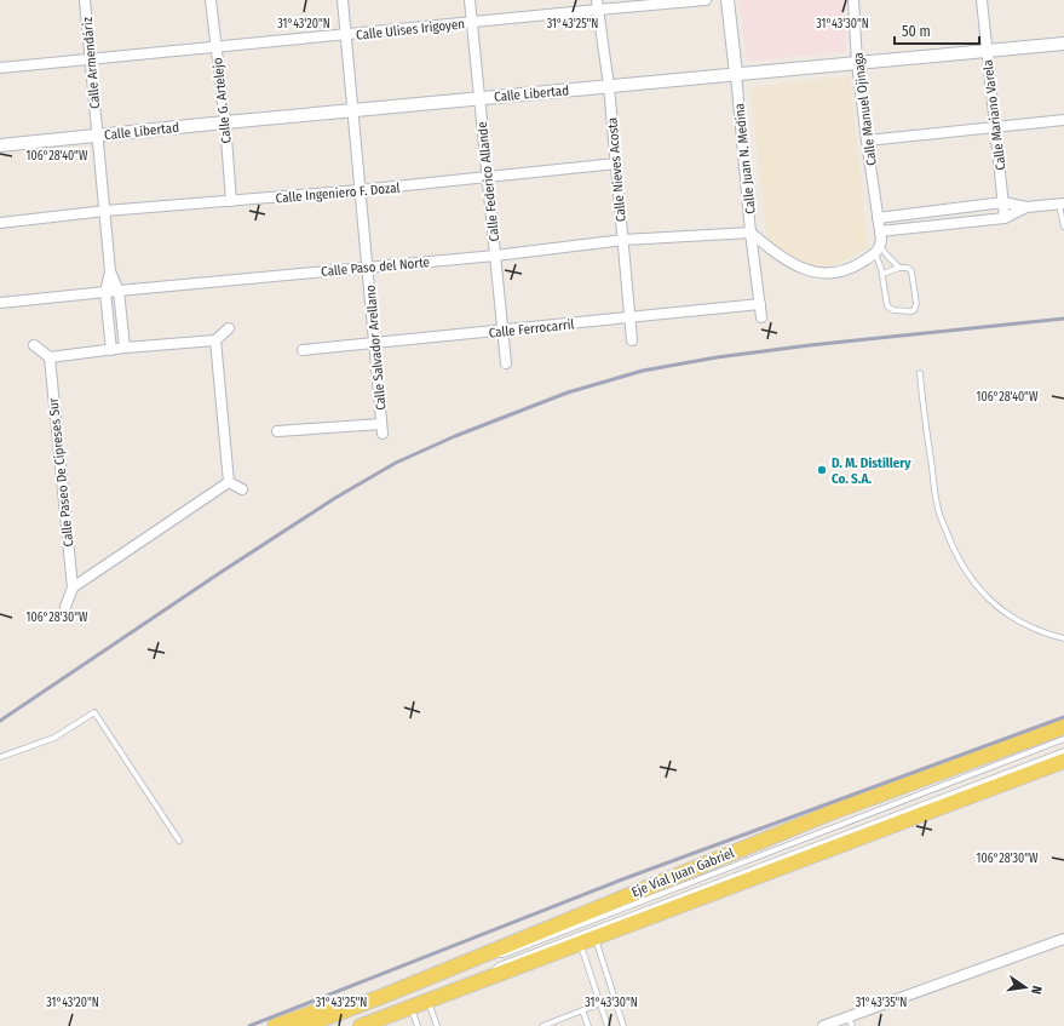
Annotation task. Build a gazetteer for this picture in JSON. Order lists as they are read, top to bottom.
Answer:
{
  "streets": {
    "main road": ["Eje Vial Juan Gabriel"],
    "street": [
      "Calle Ulises Irigoyen",
      "Calle Armendáriz",
      "Calle Libertad",
      "Calle G. Artelejo",
      "Calle Manuel Ojinaga",
      "Calle Mariano Varela",
      "Calle Juan N. Medina",
      "Calle Nieves Acosta",
      "Calle Federico Allande",
      "Calle Ingeniero F. Dozal",
      "Calle Paso del Norte",
      "Calle Ferrocarril",
      "Calle Salvador Arellano",
      "Calle Paseo De Cipreses Sur"
    ]
  },
  "crossings": [
    ["Calle Ulises Irigoyen", "Calle Armendáriz"],
    ["Calle Ulises Irigoyen", "Calle G. Artelejo"],
    ["Calle Ulises Irigoyen", "Calle Nieves Acosta"],
    ["Calle Ulises Irigoyen", "Calle Federico Allande"],
    ["Calle Ulises Irigoyen", "Calle Salvador Arellano"],
    ["Calle Armendáriz", "Calle Libertad"],
    ["Calle Armendáriz", "Calle Ingeniero F. Dozal"],
    ["Calle Armendáriz", "Calle Paso del Norte"],
    ["Calle Libertad", "Calle G. Artelejo"],
    ["Calle Libertad", "Calle Manuel Ojinaga"],
    ["Calle Libertad", "Calle Mariano Varela"],
    ["Calle Libertad", "Calle Juan N. Medina"],
    ["Calle Libertad", "Calle Nieves Acosta"],
    ["Calle Libertad", "Calle Federico Allande"],
    ["Calle Libertad", "Calle Salvador Arellano"],
    ["Calle G. Artelejo", "Calle Ingeniero F. Dozal"],
    ["Calle Juan N. Medina", "Calle Paso del Norte"],
    ["Calle Juan N. Medina", "Calle Ferrocarril"],
    ["Calle Nieves Acosta", "Calle Ingeniero F. Dozal"],
    ["Calle Nieves Acosta", "Calle Paso del Norte"],
    ["Calle Nieves Acosta", "Calle Ferrocarril"],
    ["Calle Federico Allande", "Calle Ingeniero F. Dozal"],
    ["Calle Federico Allande", "Calle Paso del Norte"],
    ["Calle Federico Allande", "Calle Ferrocarril"],
    ["Calle Ingeniero F. Dozal", "Calle Salvador Arellano"],
    ["Calle Paso del Norte", "Calle Salvador Arellano"],
    ["Calle Ferrocarril", "Calle Salvador Arellano"]
  ],
  "places": ["D. M. Distillery Co. S.A."],
  "scale_bar": "50 m",
  "north": "right",
  "coordinates": [
    "31°43'20\"N",
    "31°43'25\"N",
    "31°43'30\"N",
    "106°28'40\"W",
    "106°28'30\"W",
    "31°43'35\"N"
  ]
}
